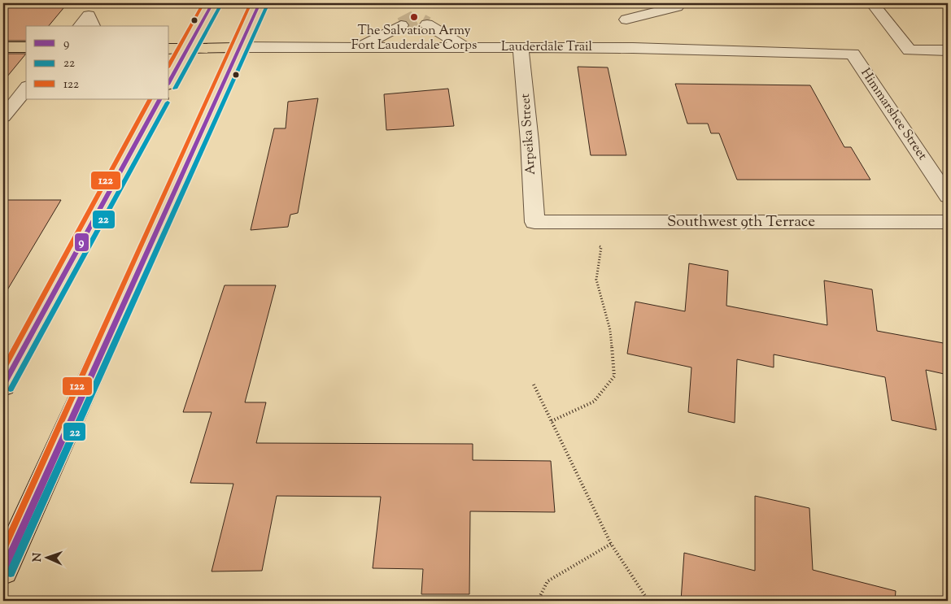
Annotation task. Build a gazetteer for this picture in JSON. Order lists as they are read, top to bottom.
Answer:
{
  "streets": {
    "street": [
      "Lauderdale Trail",
      "Himmarshee Street",
      "Arpeika Street",
      "Southwest 9th Terrace"
    ]
  },
  "crossings": [
    ["Lauderdale Trail", "Himmarshee Street"],
    ["Lauderdale Trail", "Arpeika Street"],
    ["Arpeika Street", "Southwest 9th Terrace"]
  ],
  "places": ["The Salvation Army Fort Lauderdale Corps"],
  "lines": ["transit line 9", "transit line 122", "transit line 22"],
  "legend": ["9", "22", "122"],
  "north": "left"
}
